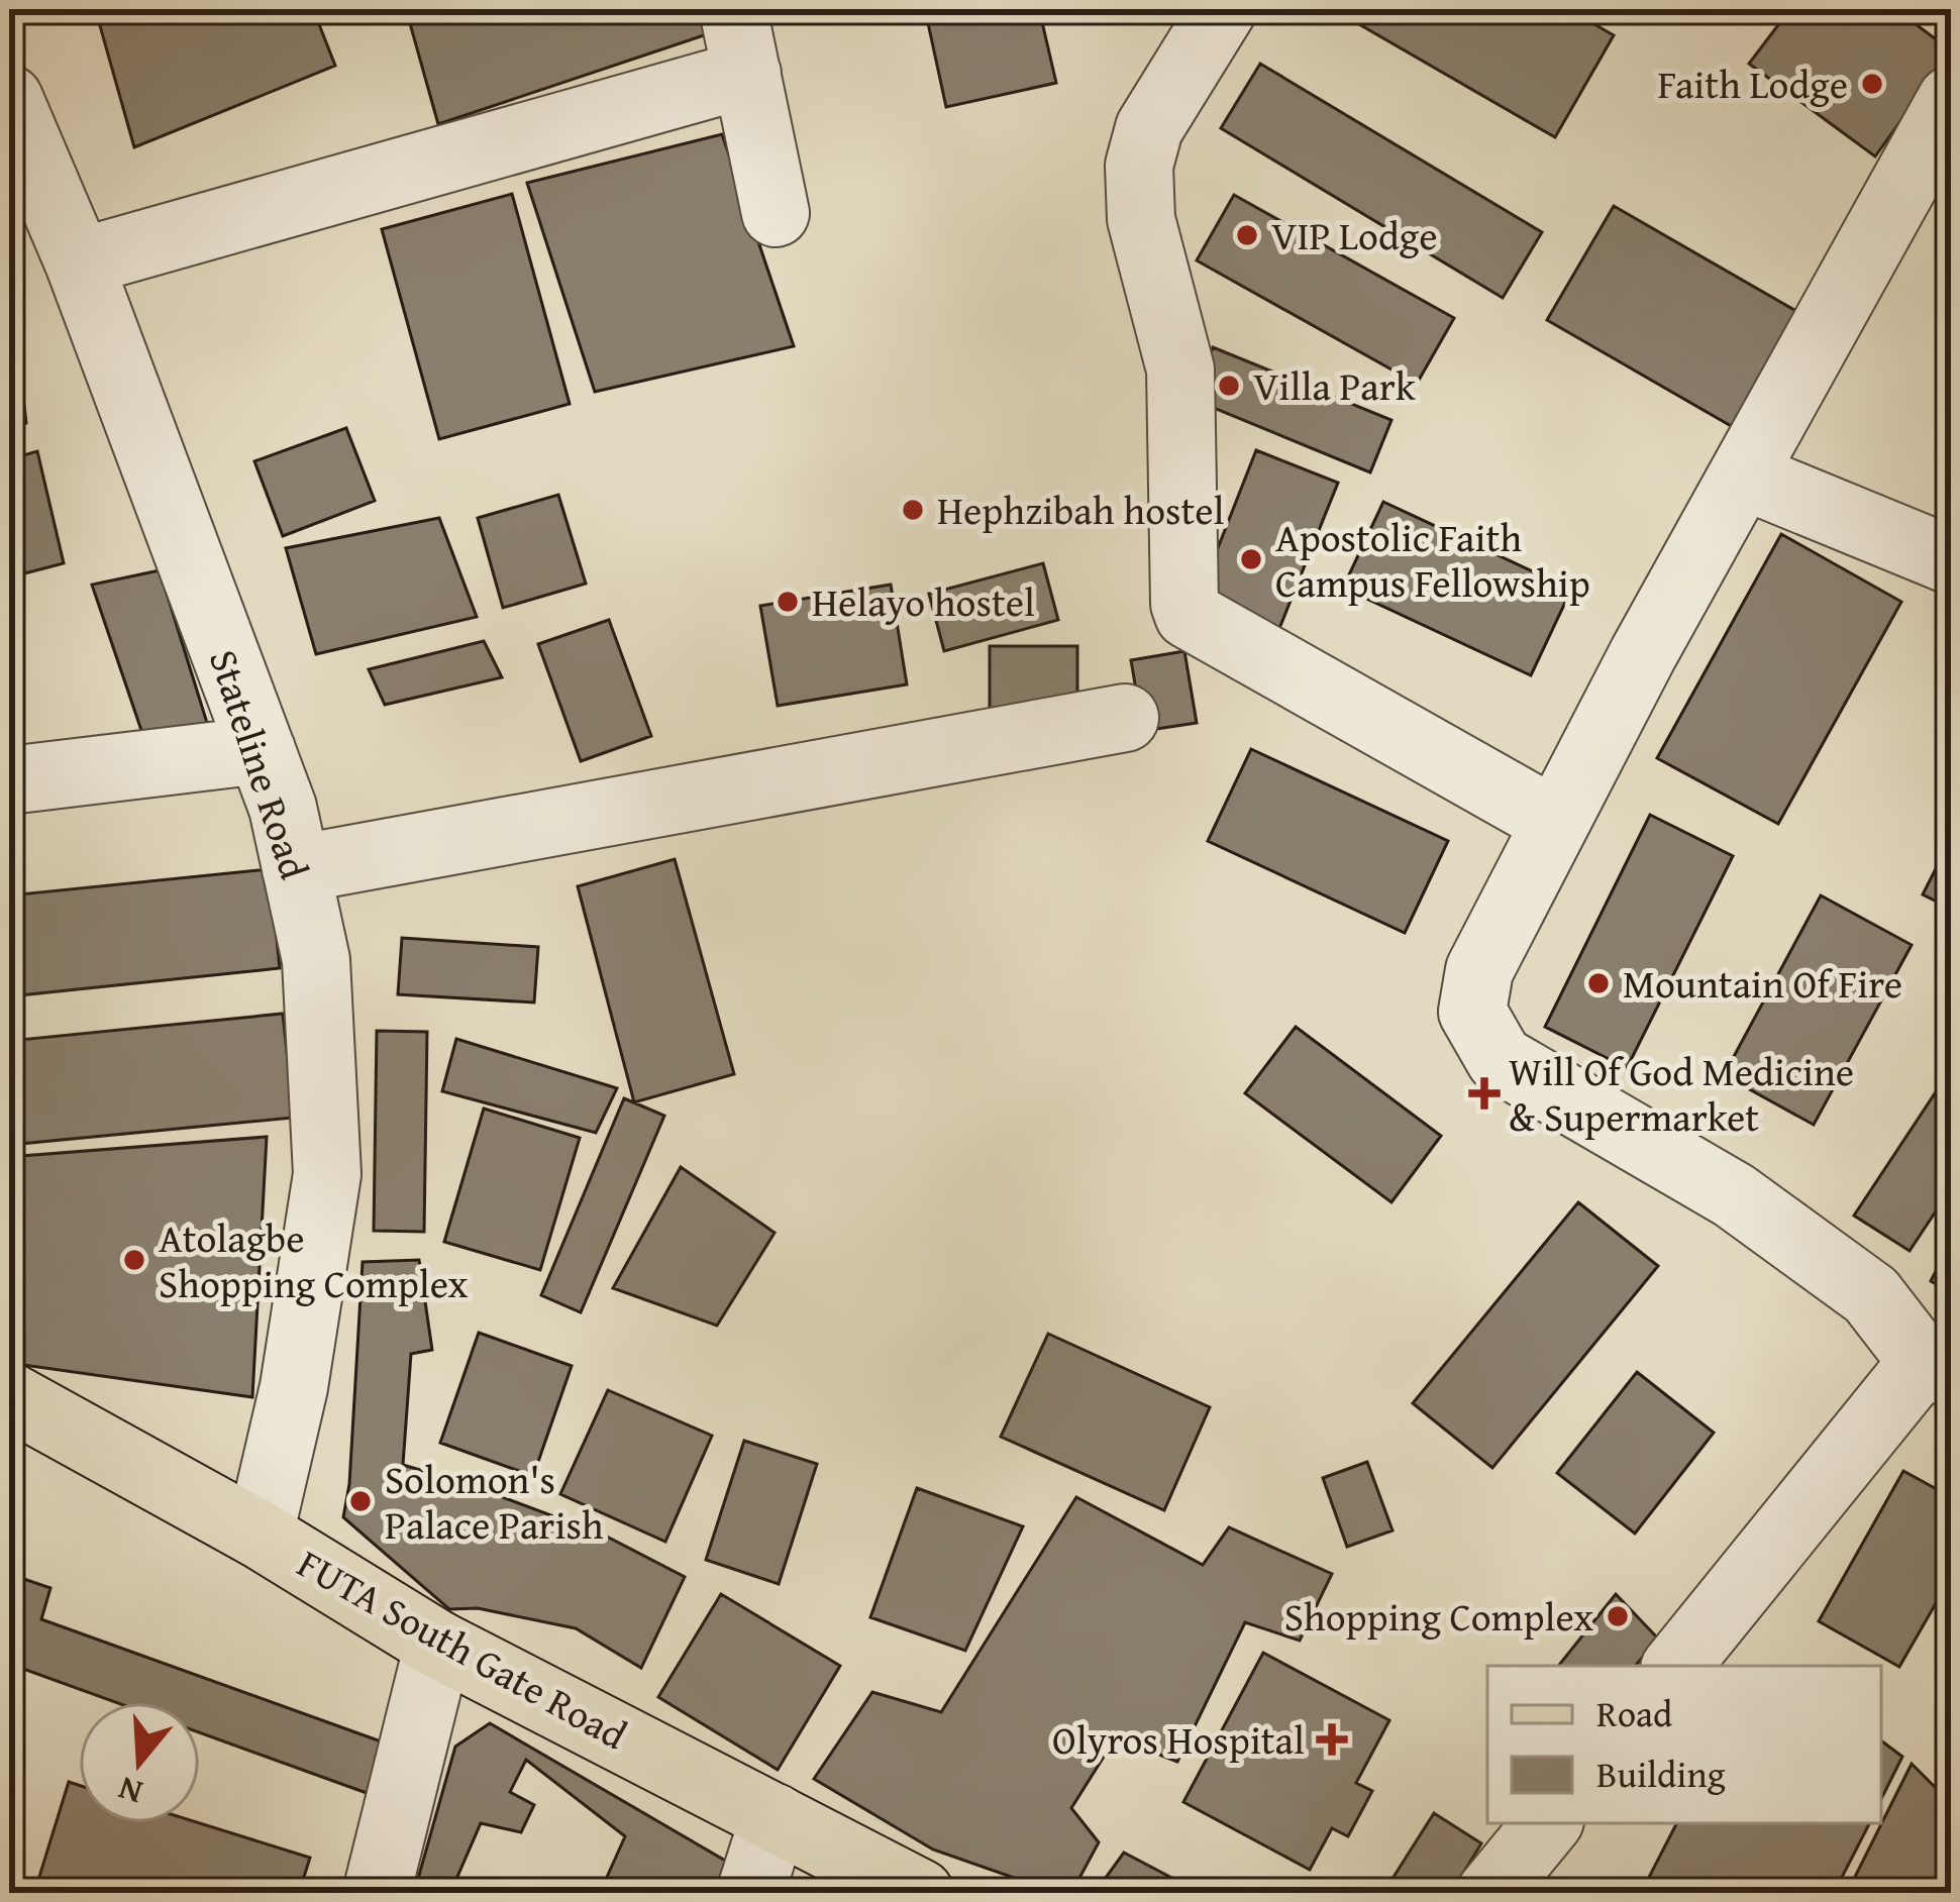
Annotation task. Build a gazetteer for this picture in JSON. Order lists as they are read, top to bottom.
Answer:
{
  "streets": {
    "main road": ["FUTA South Gate Road"],
    "street": ["Stateline Road"]
  },
  "crossings": [
    ["Stateline Road", "FUTA South Gate Road"]
  ],
  "places": {
    "other": [
      "Faith Lodge",
      "VIP Lodge",
      "Villa Park",
      "Hephzibah hostel",
      "Apostolic Faith Campus Fellowship",
      "Helayo hostel",
      "Mountain Of Fire",
      "Atolagbe Shopping Complex",
      "Solomon's Palace Parish",
      "Shopping Complex"
    ],
    "health": ["Will Of God Medicine & Supermarket", "Olyros Hospital"]
  },
  "legend": ["Road", "Building"],
  "north": "bottom"
}
